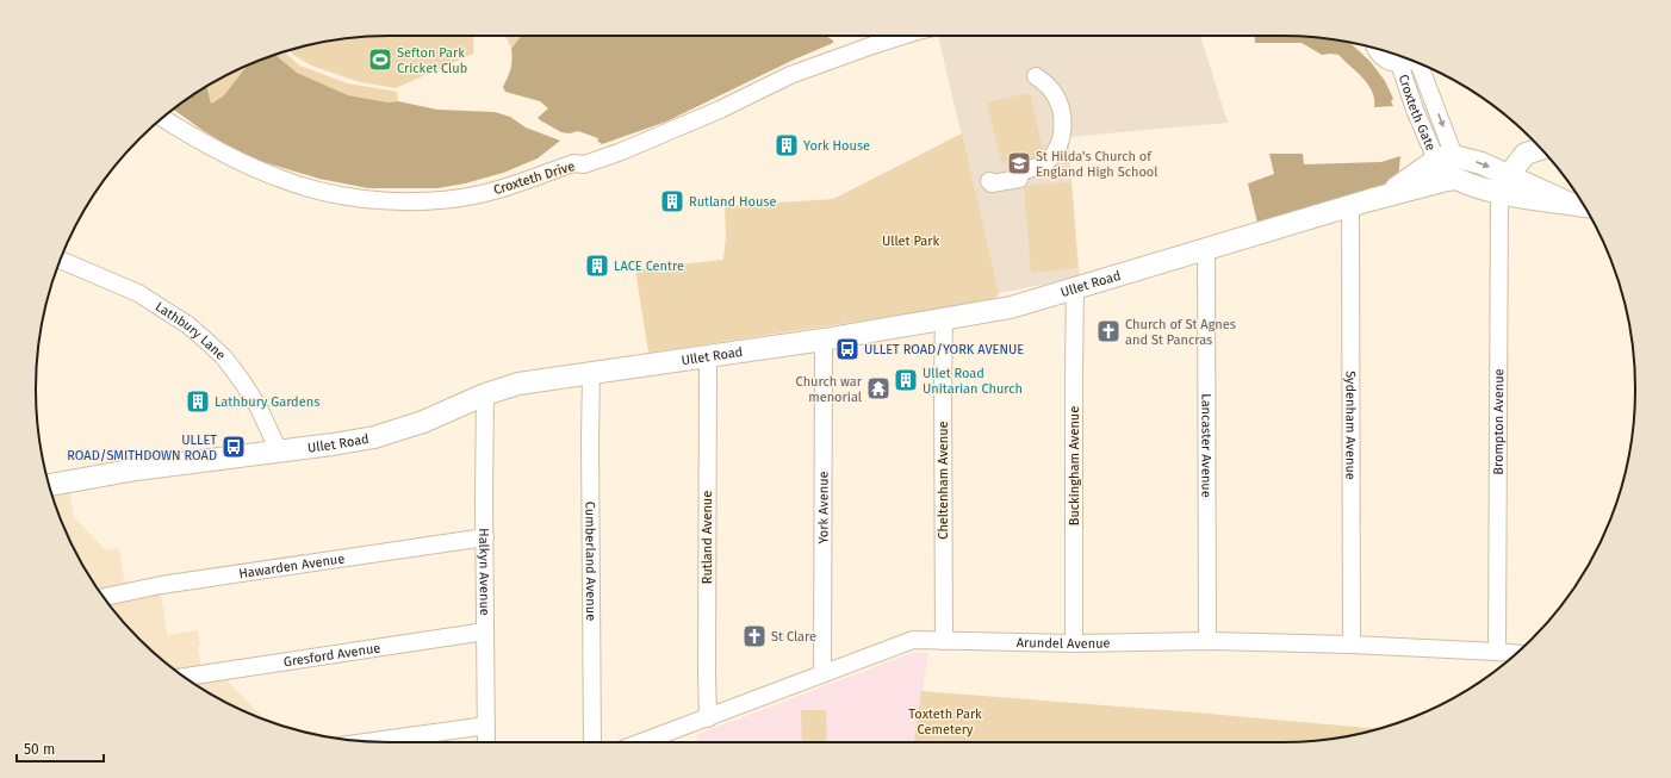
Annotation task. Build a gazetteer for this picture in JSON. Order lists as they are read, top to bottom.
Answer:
{
  "streets": {
    "main road": ["Ullet Road"],
    "street": [
      "Croxteth Gate",
      "Croxteth Drive",
      "Lathbury Lane",
      "Brompton Avenue",
      "Sydenham Avenue",
      "Lancaster Avenue",
      "Buckingham Avenue",
      "Cheltenham Avenue",
      "York Avenue",
      "Rutland Avenue",
      "Cumberland Avenue",
      "Hawarden Avenue",
      "Halkyn Avenue",
      "Arundel Avenue",
      "Gresford Avenue"
    ]
  },
  "crossings": [
    ["Croxteth Gate", "Ullet Road"],
    ["Ullet Road", "Lathbury Lane"],
    ["Ullet Road", "Sydenham Avenue"],
    ["Ullet Road", "Lancaster Avenue"],
    ["Ullet Road", "Buckingham Avenue"],
    ["Ullet Road", "Cheltenham Avenue"],
    ["Ullet Road", "York Avenue"],
    ["Ullet Road", "Rutland Avenue"],
    ["Ullet Road", "Cumberland Avenue"],
    ["Ullet Road", "Halkyn Avenue"],
    ["Brompton Avenue", "Arundel Avenue"],
    ["Sydenham Avenue", "Arundel Avenue"],
    ["Lancaster Avenue", "Arundel Avenue"],
    ["Buckingham Avenue", "Arundel Avenue"],
    ["Cheltenham Avenue", "Arundel Avenue"],
    ["York Avenue", "Arundel Avenue"],
    ["Rutland Avenue", "Arundel Avenue"],
    ["Hawarden Avenue", "Halkyn Avenue"],
    ["Halkyn Avenue", "Gresford Avenue"]
  ],
  "parks": ["Ullet Park", "Toxteth Park Cemetery"],
  "places": {
    "sports": ["Sefton Park Cricket Club"],
    "building": [
      "York House",
      "Rutland House",
      "LACE Centre",
      "Ullet Road Unitarian Church",
      "Lathbury Gardens"
    ],
    "school or university": ["St Hilda's Church of England High School"],
    "church": ["Church of St Agnes and St Pancras", "St Clare"],
    "bus stop": ["ULLET ROAD/YORK AVENUE", "ULLET ROAD/SMITHDOWN ROAD"],
    "temple": ["Church war menorial"]
  },
  "scale_bar": "50 m"
}
